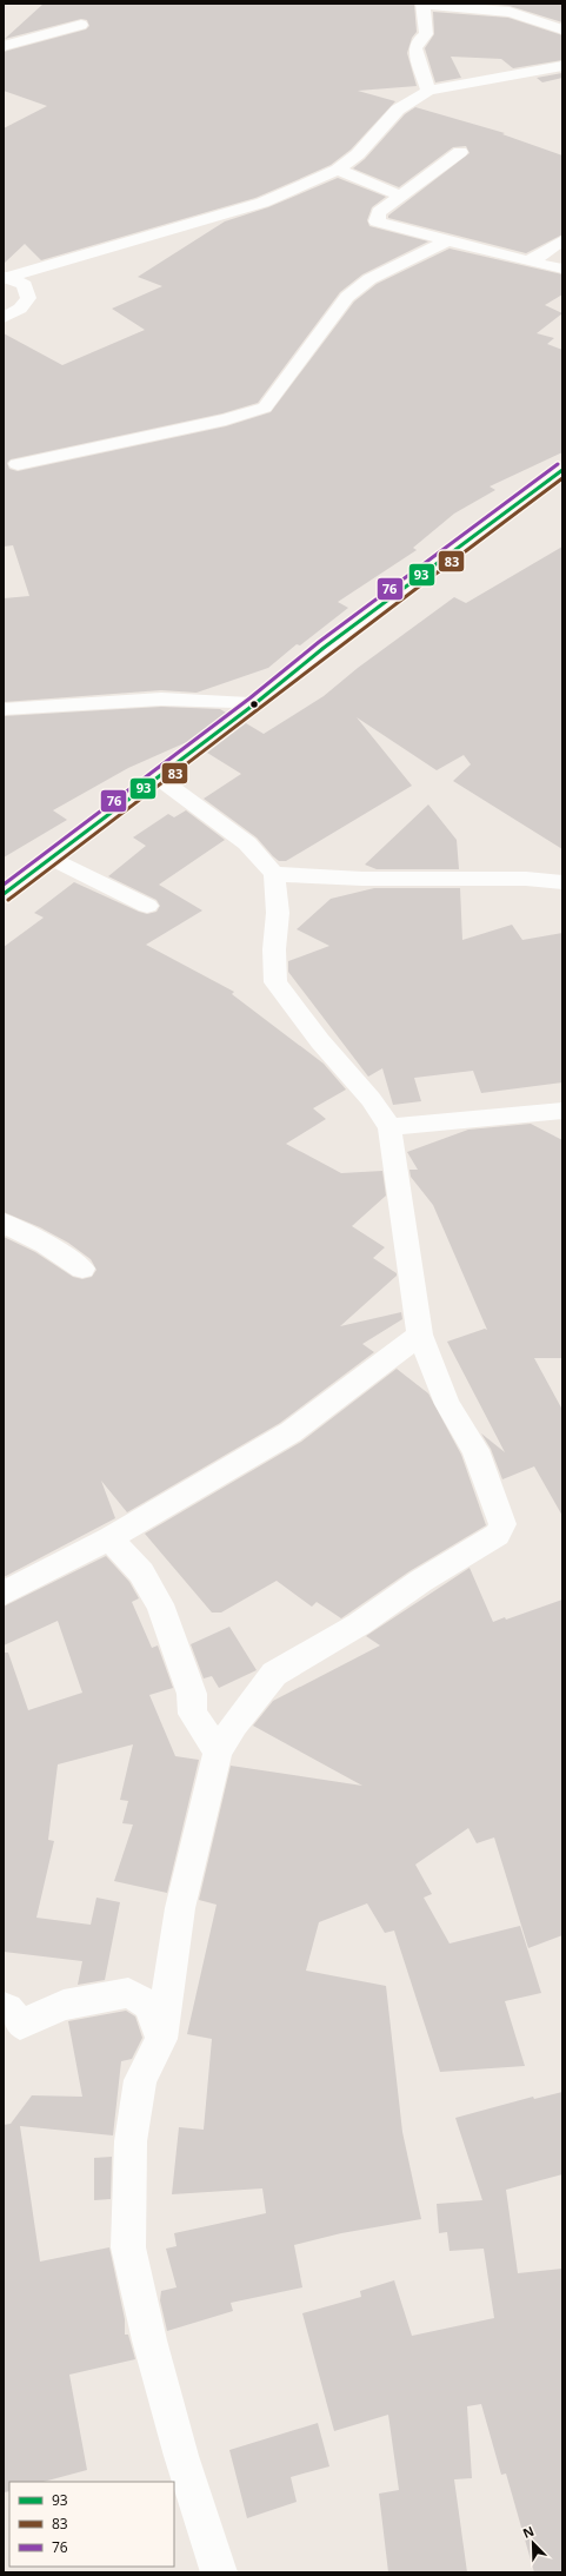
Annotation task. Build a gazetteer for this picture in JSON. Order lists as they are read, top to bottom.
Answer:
{
  "lines": ["transit line 76", "transit line 93", "transit line 83"],
  "legend": ["93", "83", "76"],
  "north": "top left"
}
